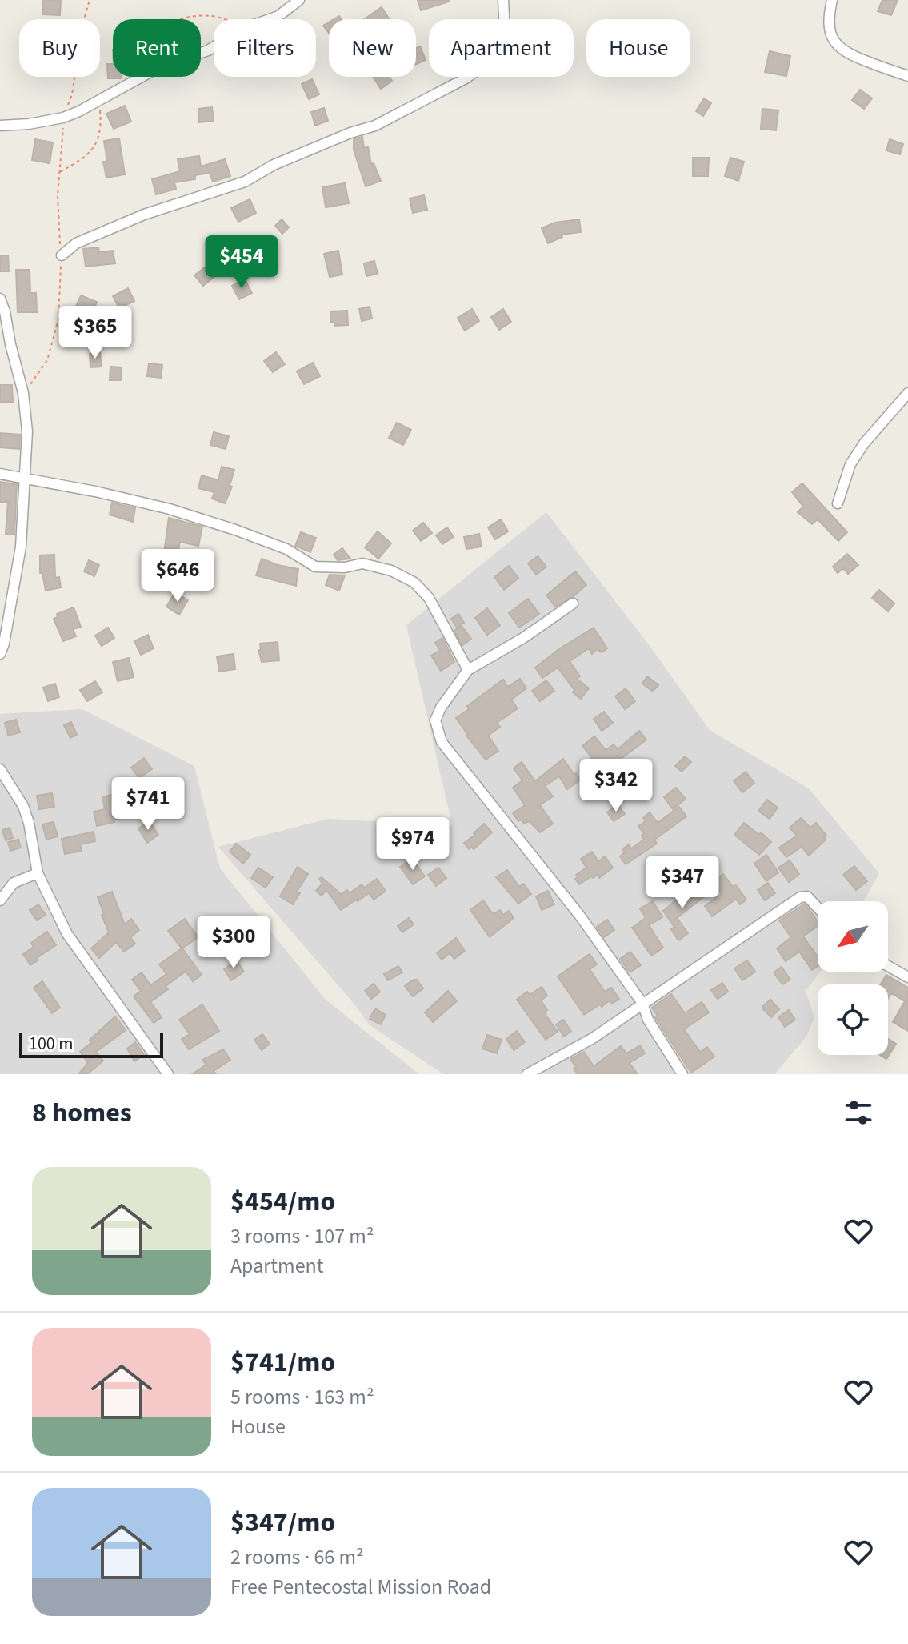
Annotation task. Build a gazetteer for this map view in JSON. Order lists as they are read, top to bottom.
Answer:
{
  "scale_bar": "100 m",
  "north": "bottom left",
  "page": {
    "chip": [
      "Buy",
      "Rent",
      "Filters",
      "New",
      "Apartment",
      "House"
    ],
    "price": [
      "$454",
      "$365",
      "$646",
      "$342",
      "$741",
      "$974",
      "$347",
      "$300"
    ],
    "scale": "100 m",
    "heading": "8 homes",
    "list": [
      {
        "name": "$454/mo",
        "note": "3 rooms · 107 m² · Apartment"
      },
      {
        "name": "$741/mo",
        "note": "5 rooms · 163 m² · House"
      },
      {
        "name": "$347/mo",
        "note": "2 rooms · 66 m² · Free Pentecostal Mission Road"
      }
    ]
  }
}
